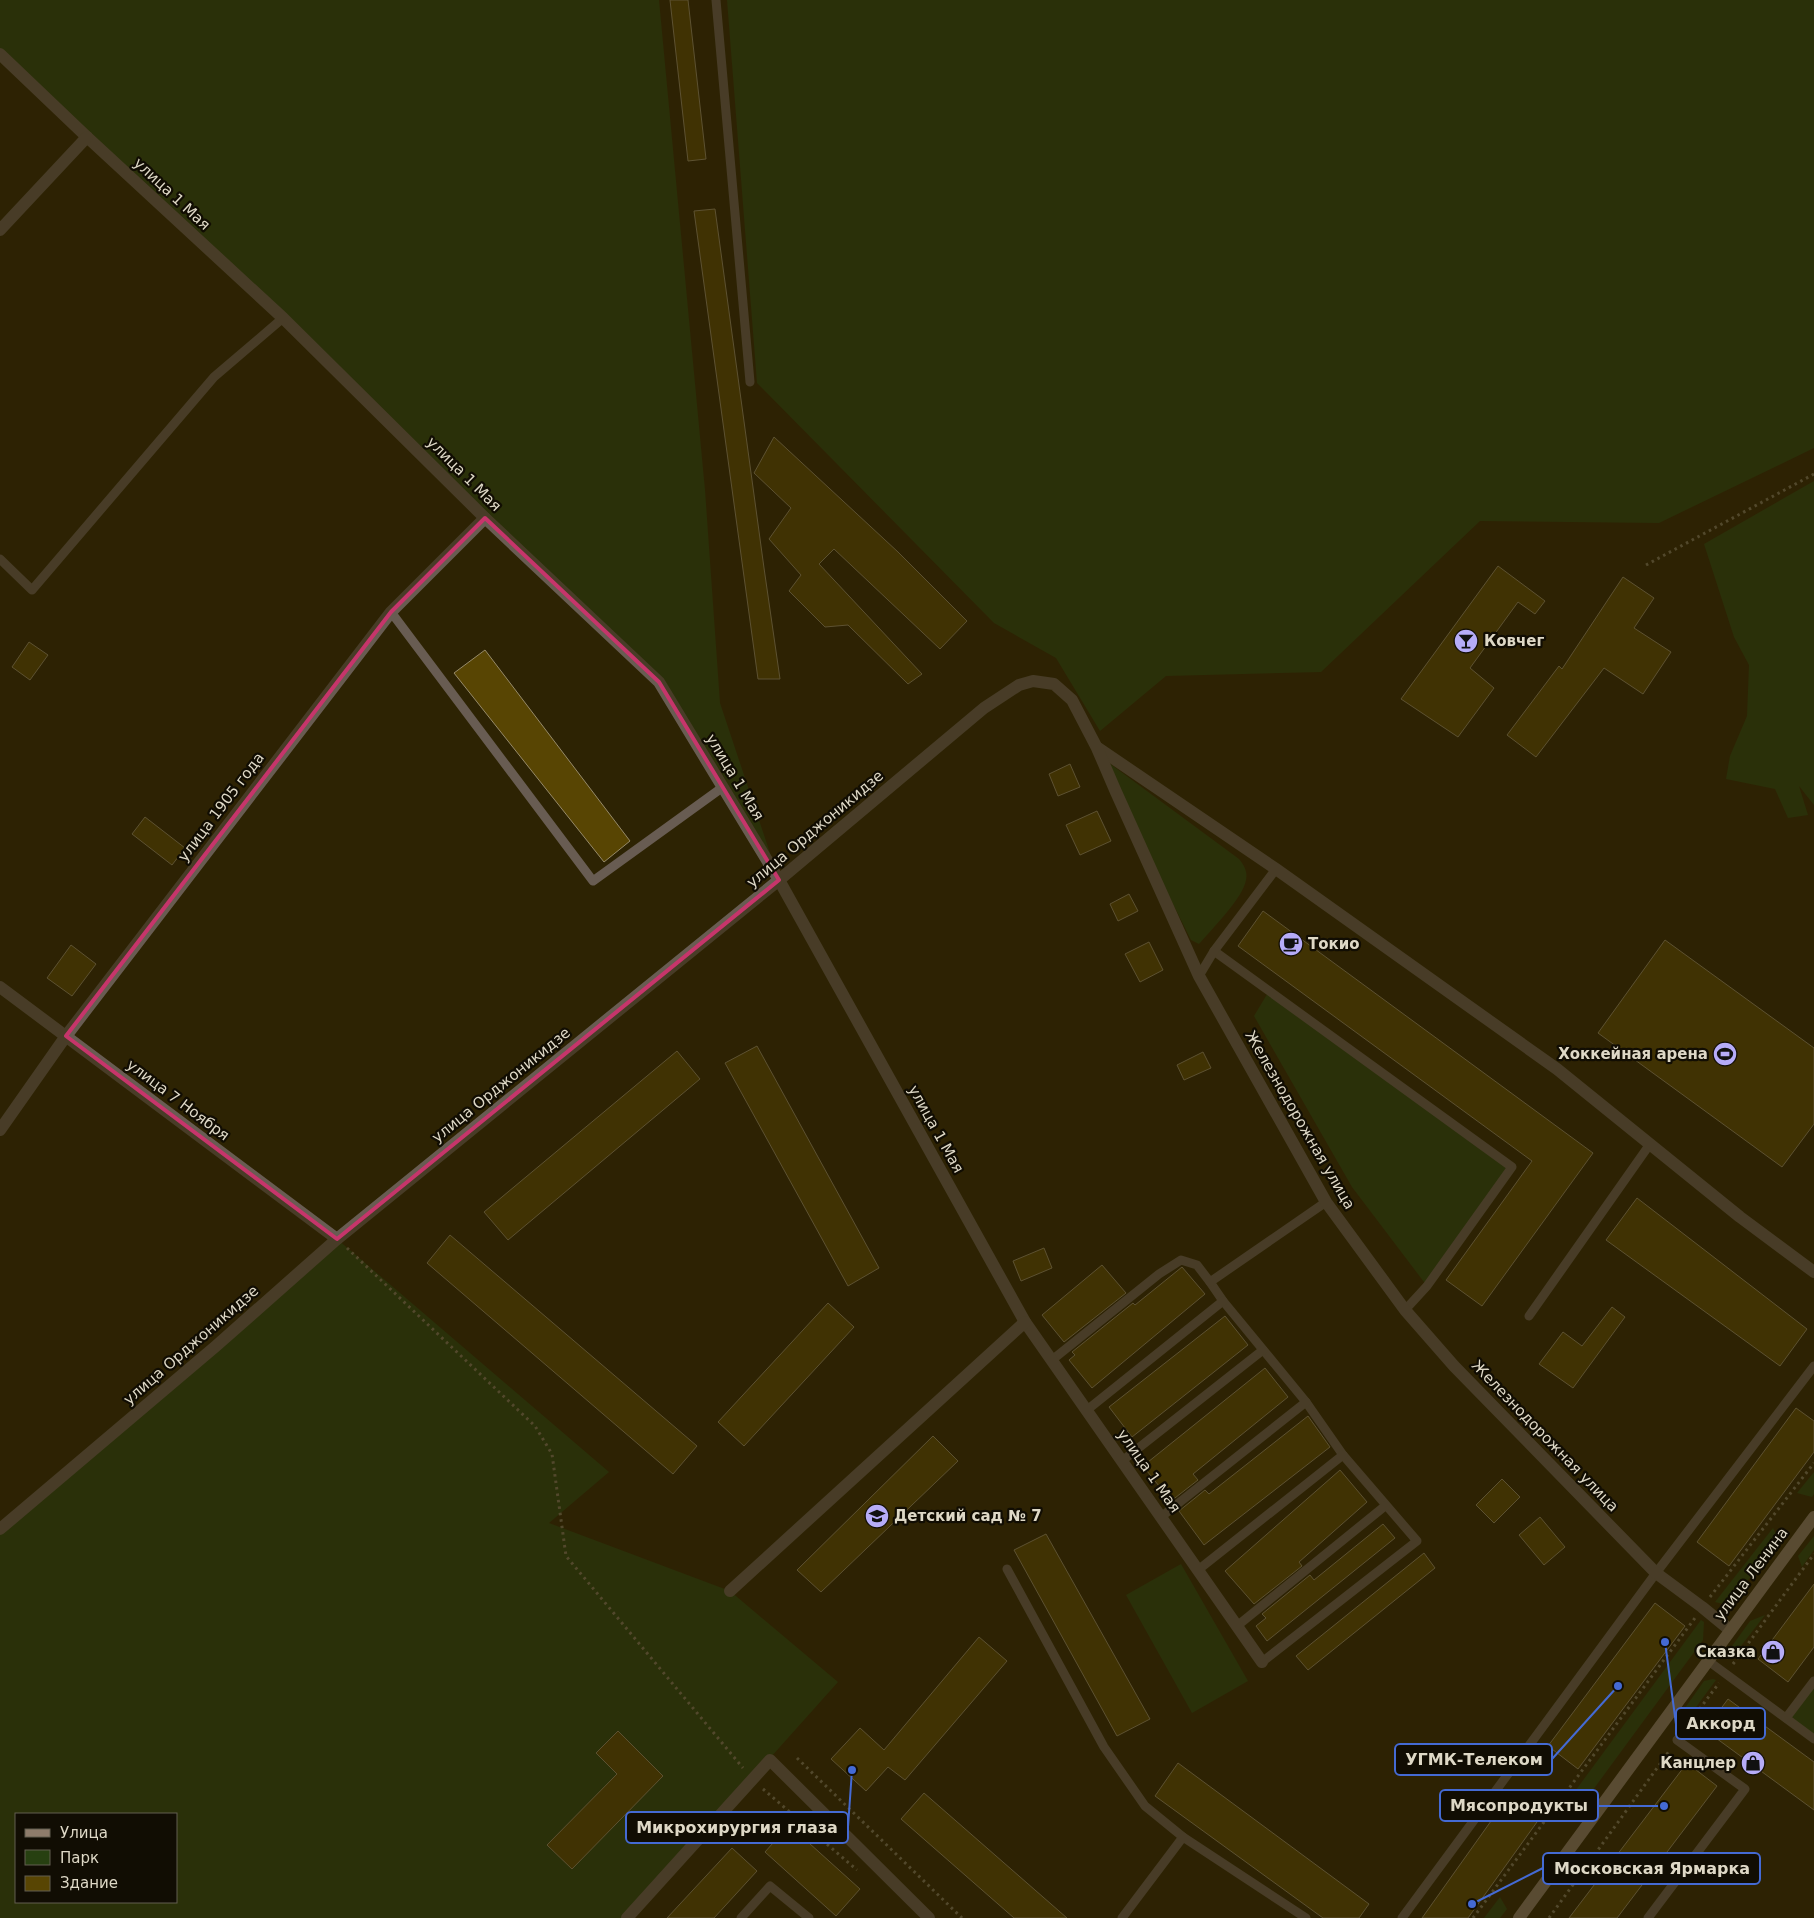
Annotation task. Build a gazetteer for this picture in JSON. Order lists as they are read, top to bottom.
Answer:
{
  "streets": {
    "main road": ["улица Ленина"],
    "street": [
      "улица 1 Мая",
      "улица 1905 года",
      "улица Орджоникидзе",
      "улица 7 Ноября",
      "Железнодорожная улица"
    ]
  },
  "crossings": [
    ["улица 1 Мая", "улица 1905 года"],
    ["улица 1 Мая", "улица Орджоникидзе"],
    ["улица 1905 года", "улица 7 Ноября"],
    ["улица Орджоникидзе", "улица 7 Ноября"],
    ["улица Орджоникидзе", "Железнодорожная улица"],
    ["Железнодорожная улица", "улица Ленина"]
  ],
  "places": {
    "bar": ["Ковчег"],
    "cafe": ["Токио"],
    "sports": ["Хоккейная арена"],
    "school or university": ["Детский сад № 7"],
    "other": [
      "Аккорд",
      "УГМК-Телеком",
      "Микрохирургия глаза",
      "Мясопродукты",
      "Московская Ярмарка"
    ],
    "shop": ["Сказка", "Канцлер"]
  },
  "legend": ["Улица", "Парк", "Здание"]
}
